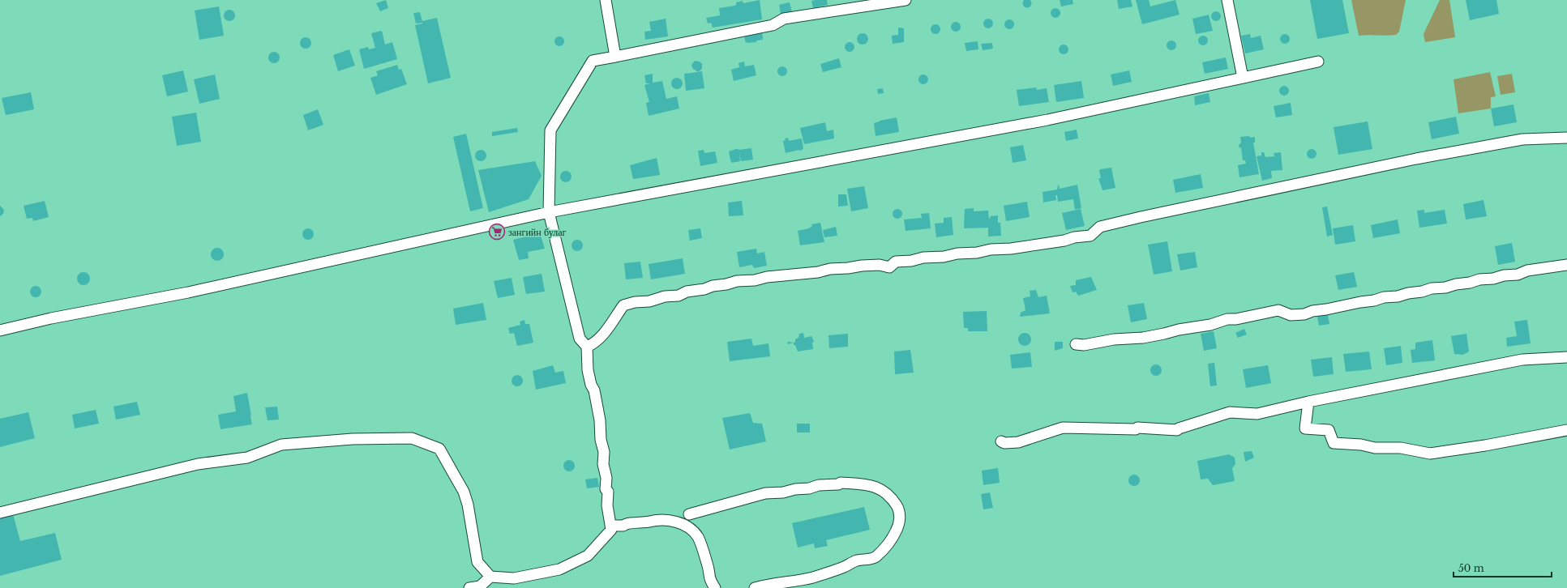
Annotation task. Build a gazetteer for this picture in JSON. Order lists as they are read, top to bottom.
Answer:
{
  "places": {
    "supermarket": ["зангийн булаг"]
  },
  "scale_bar": "50 m"
}
